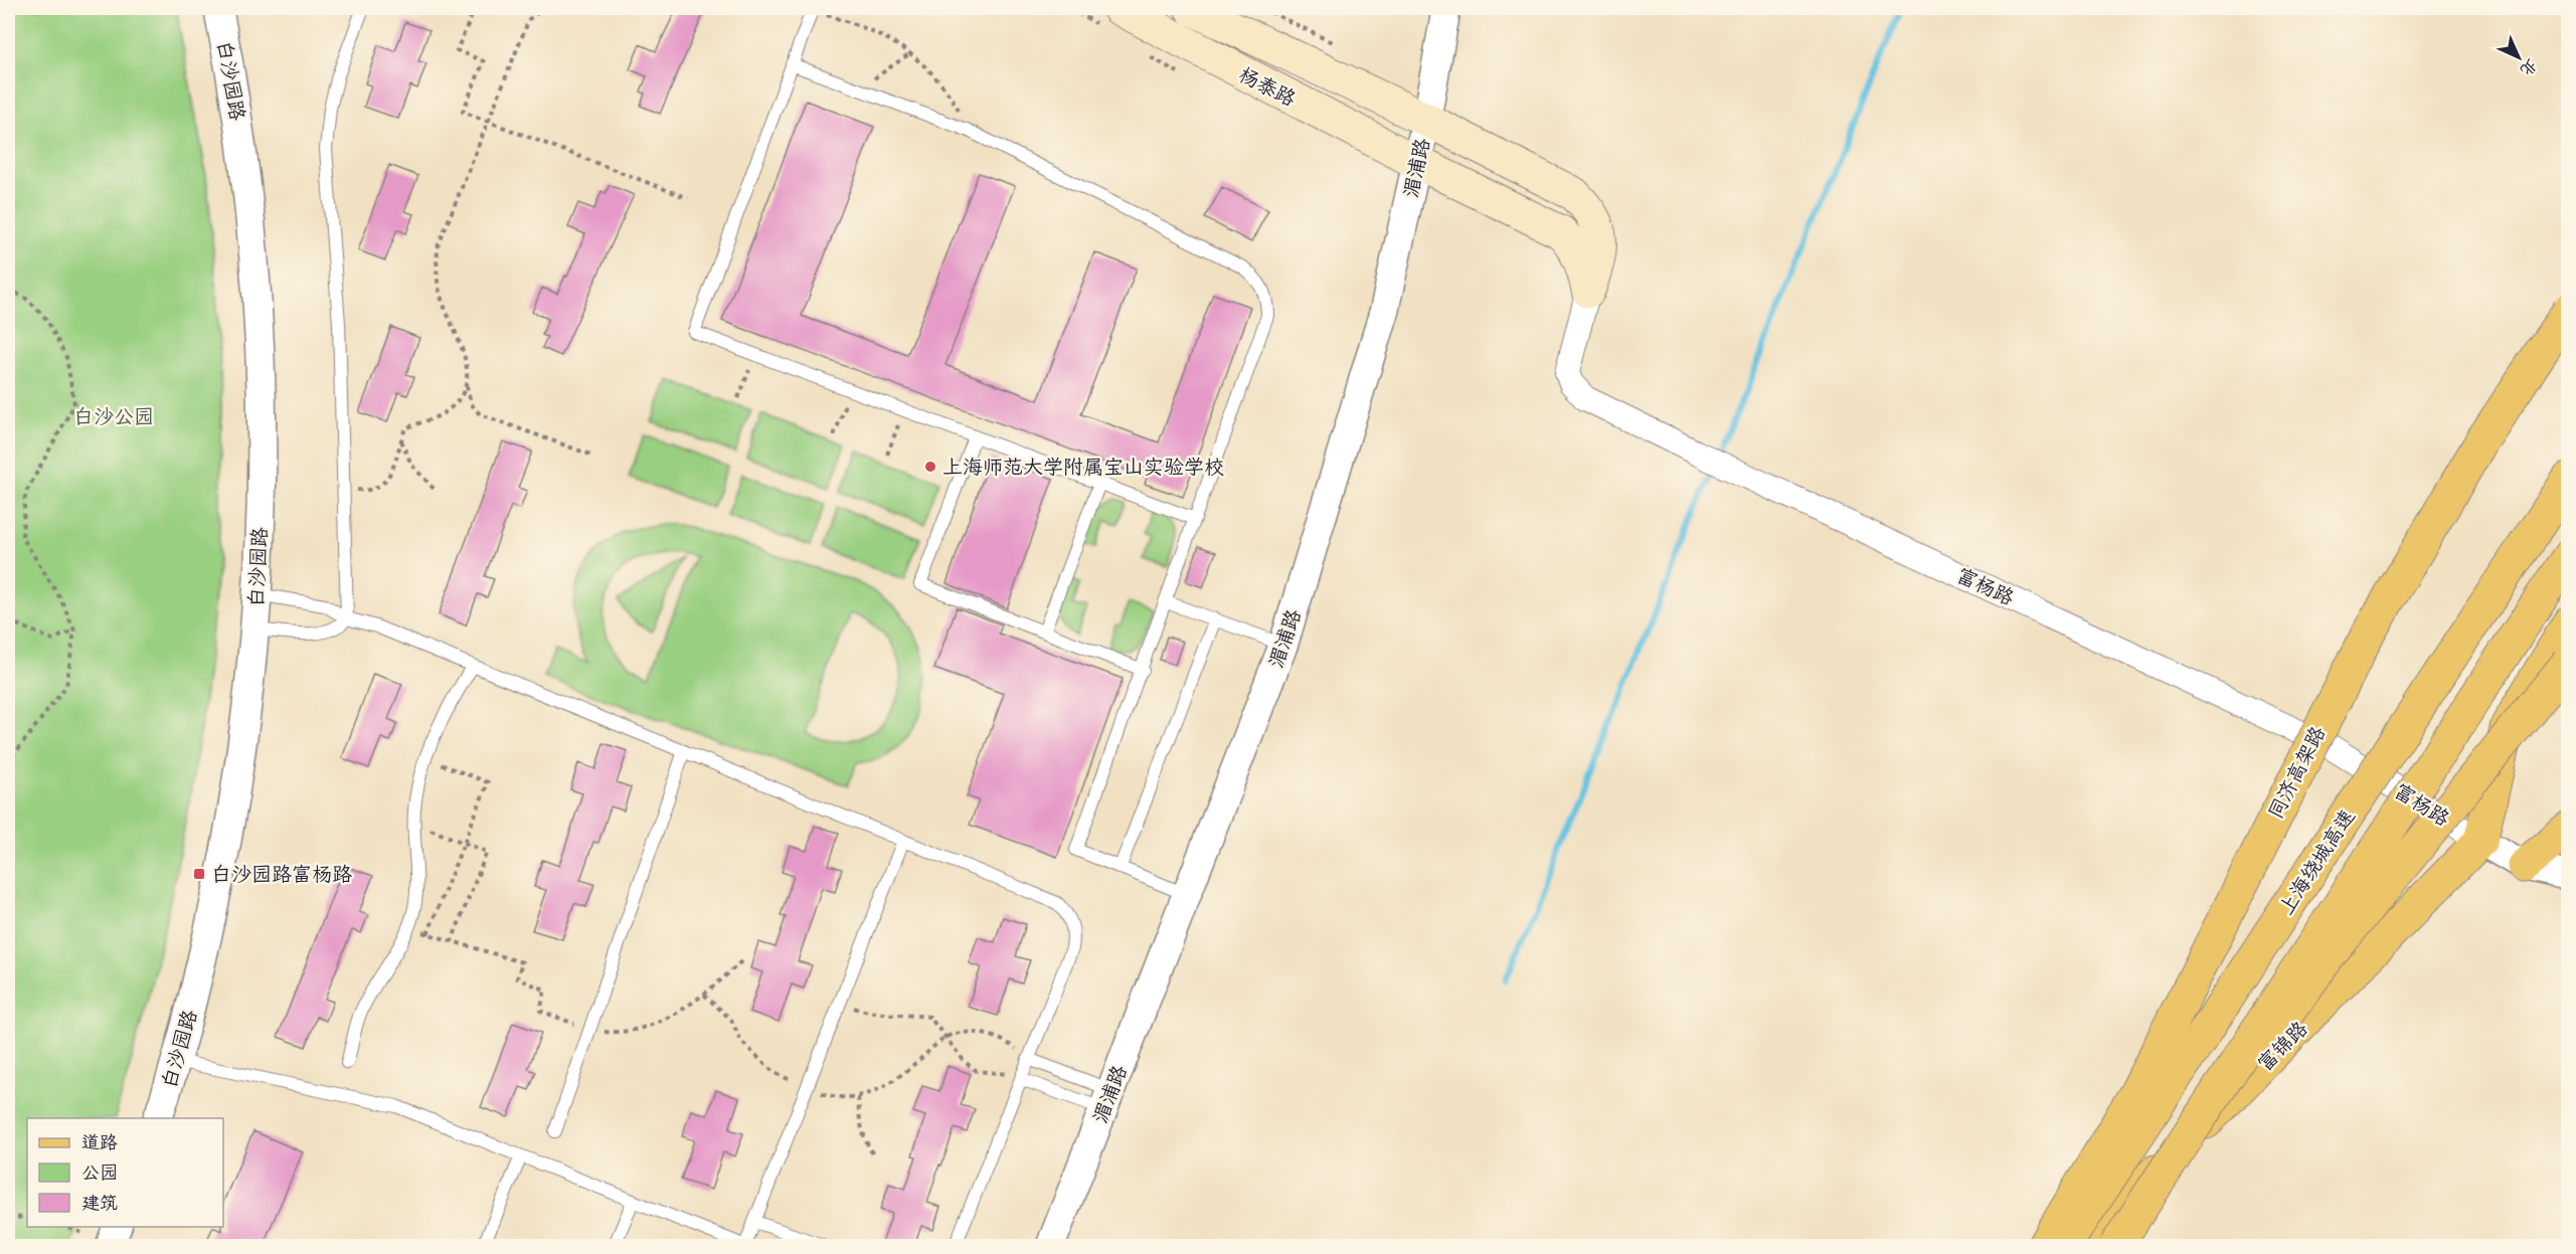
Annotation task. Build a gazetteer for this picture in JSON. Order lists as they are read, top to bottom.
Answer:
{
  "streets": {
    "main road": [
      "杨泰路",
      "同济高架路",
      "上海绕城高速",
      "富锦路"
    ],
    "street": ["白沙园路", "湄浦路", "富杨路"]
  },
  "crossings": [
    ["杨泰路", "湄浦路"],
    ["杨泰路", "富杨路"],
    ["富杨路", "富锦路"]
  ],
  "parks": ["白沙公园"],
  "places": {
    "other": ["上海师范大学附属宝山实验学校"],
    "transit": ["白沙园路富杨路"]
  },
  "legend": ["道路", "公园", "建筑"],
  "north": "bottom right"
}
